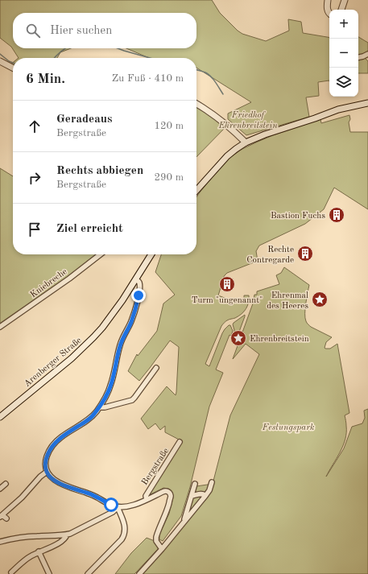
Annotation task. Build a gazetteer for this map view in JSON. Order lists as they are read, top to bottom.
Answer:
{
  "streets": {
    "main road": ["Arenberger Straße"],
    "street": ["Kniebreche", "Bergstraße"]
  },
  "parks": ["Friedhof Ehrenbreitstein", "Festungspark"],
  "places": {
    "building": ["Bastion Fuchs", "Rechte Contregarde", "Turm \"ungenannt\""],
    "place": ["Ehrenmal des Heeres", "Ehrenbreitstein"]
  },
  "page": {
    "map_buttons": ["+", "−"],
    "search": "Hier suchen",
    "heading": ["6 Min.", "Zu Fuß · 410 m"],
    "list": [
      ["Geradeaus", "Bergstraße", "120 m"],
      ["Rechts abbiegen", "Bergstraße", "290 m"],
      "Ziel erreicht"
    ]
  }
}
